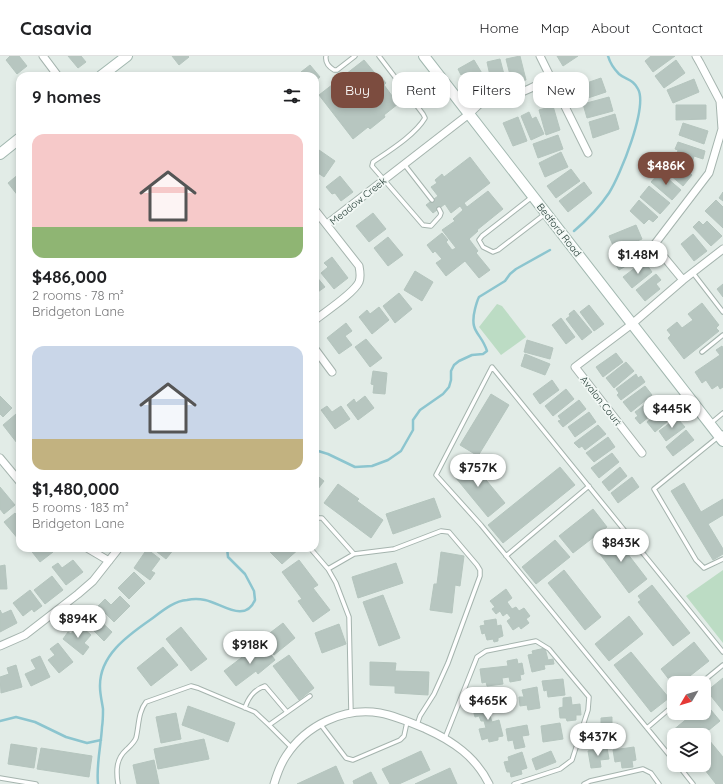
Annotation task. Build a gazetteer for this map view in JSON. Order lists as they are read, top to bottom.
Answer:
{
  "streets": {
    "main road": ["Bedford Road"],
    "street": ["Meadow Creek", "Avalon Court"]
  },
  "crossings": [
    ["Meadow Creek", "Bedford Road"],
    ["Bedford Road", "Avalon Court"]
  ],
  "north": "bottom left",
  "page": {
    "header": "Casavia",
    "nav": [
      "Home",
      "Map",
      "About",
      "Contact"
    ],
    "chip": [
      "Buy",
      "Rent",
      "Filters",
      "New"
    ],
    "heading": "9 homes",
    "list": [
      {
        "name": "$486,000",
        "note": "2 rooms · 78 m² · Bridgeton Lane"
      },
      {
        "name": "$1,480,000",
        "note": "5 rooms · 183 m² · Bridgeton Lane"
      }
    ],
    "price": [
      "$486K",
      "$1.48M",
      "$445K",
      "$757K",
      "$843K",
      "$894K",
      "$918K",
      "$465K",
      "$437K"
    ]
  }
}
